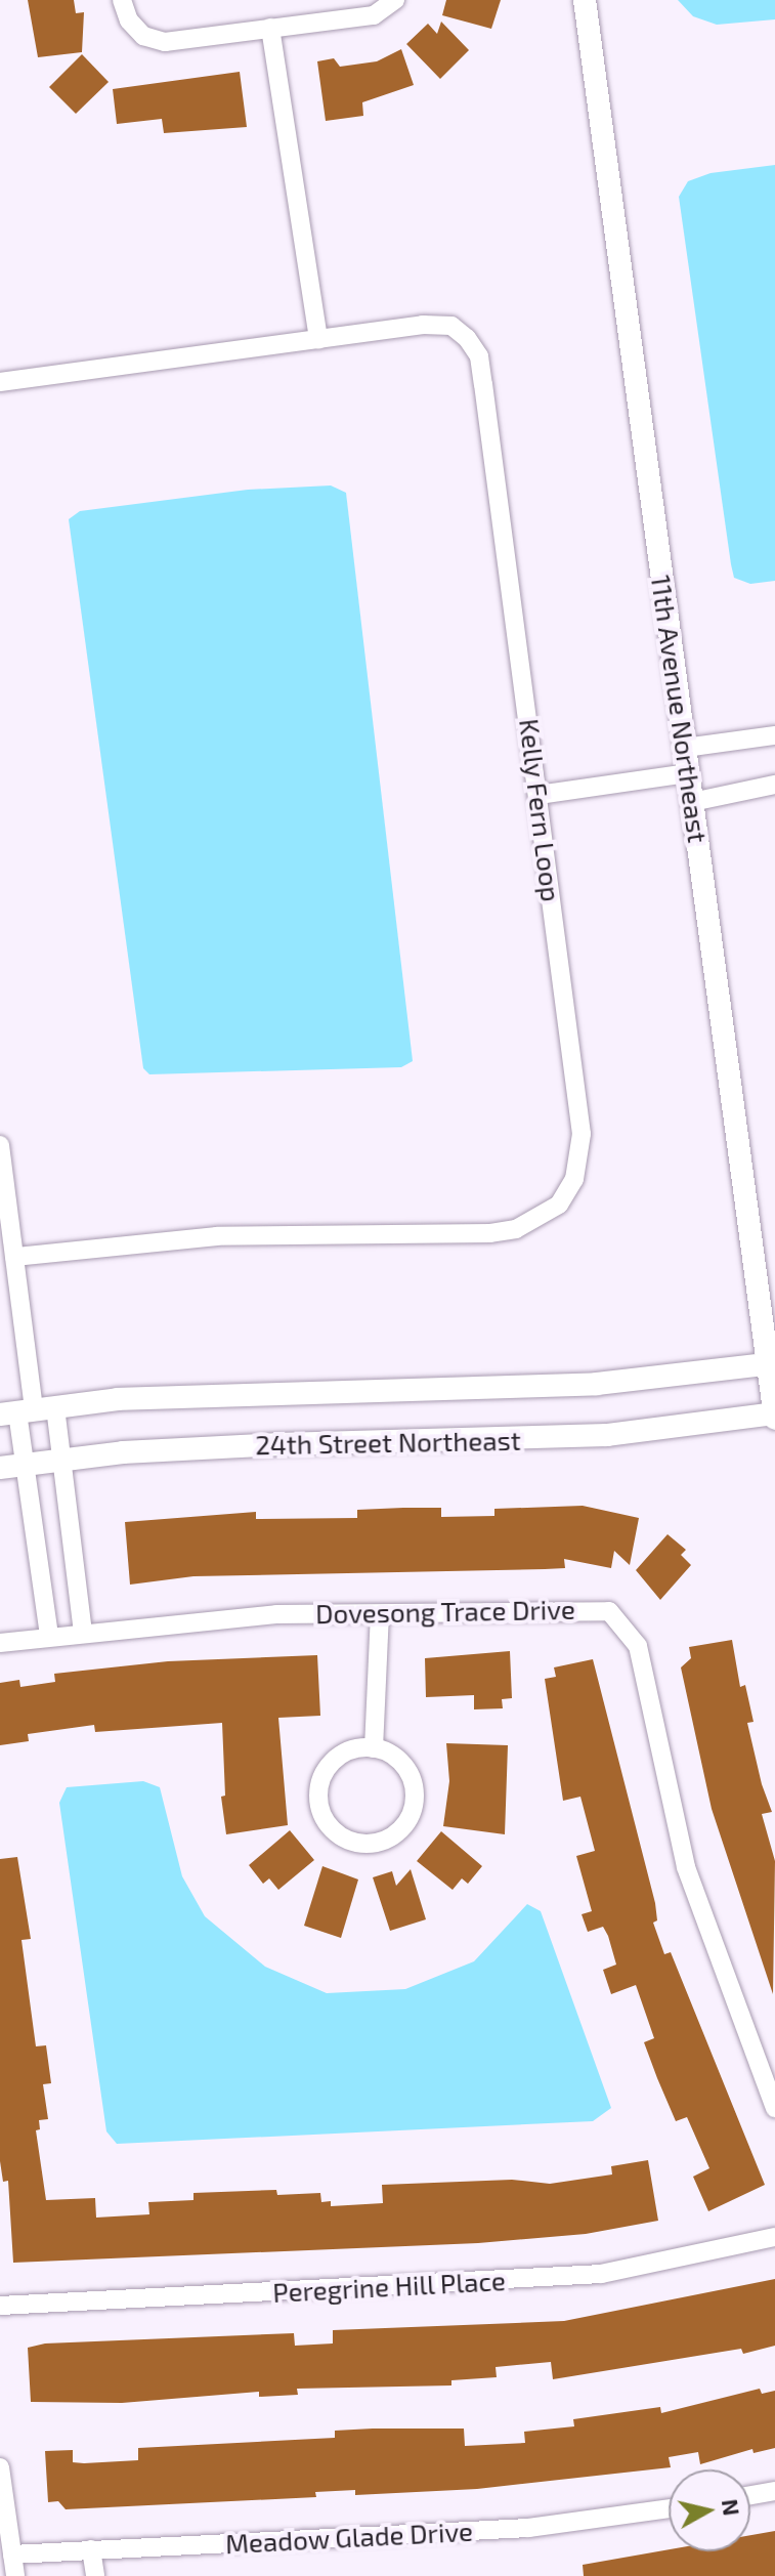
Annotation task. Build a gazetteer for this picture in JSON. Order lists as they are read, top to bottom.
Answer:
{
  "streets": {
    "street": [
      "11th Avenue Northeast",
      "Kelly Fern Loop",
      "24th Street Northeast",
      "Dovesong Trace Drive",
      "Peregrine Hill Place",
      "Meadow Glade Drive"
    ]
  },
  "crossings": [
    ["11th Avenue Northeast", "24th Street Northeast"]
  ],
  "north": "right"
}
